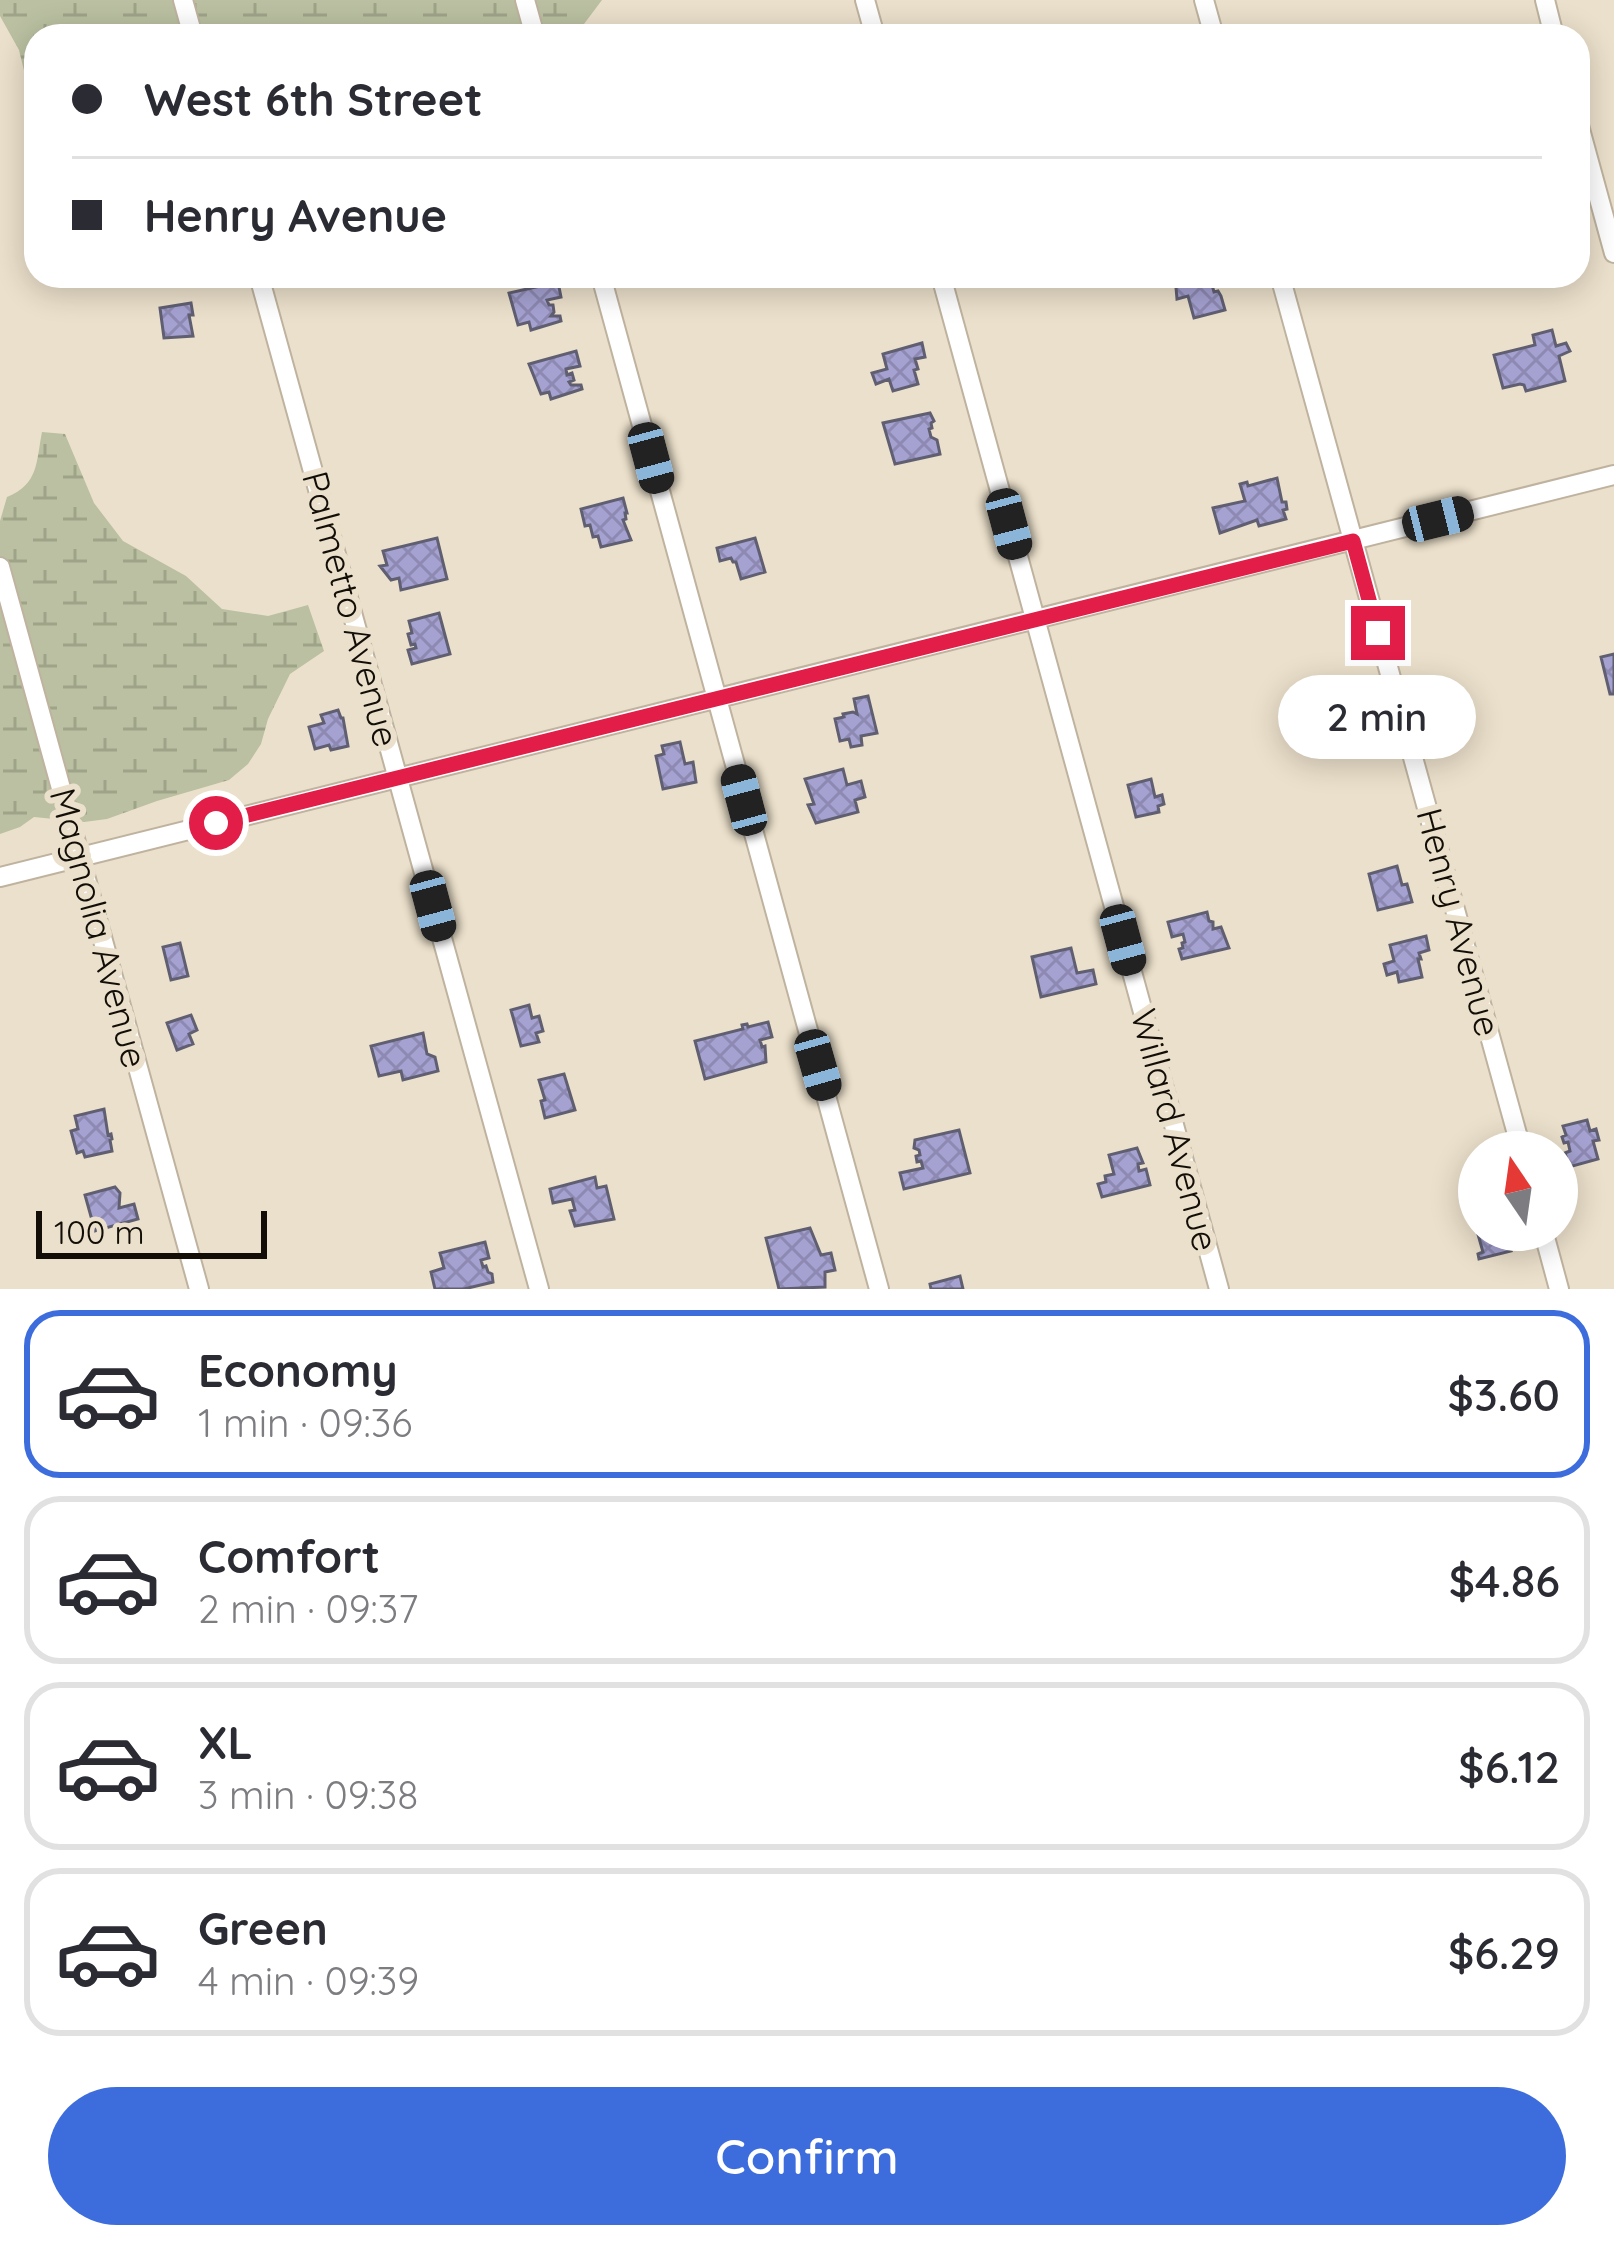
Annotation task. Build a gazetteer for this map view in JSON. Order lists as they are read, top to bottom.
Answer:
{
  "streets": {
    "street": [
      "Palmetto Avenue",
      "Henry Avenue",
      "Magnolia Avenue",
      "Willard Avenue"
    ]
  },
  "scale_bar": "100 m",
  "north": "top",
  "page": {
    "banner": ["West 6th Street", "Henry Avenue"],
    "bubble": "2 min",
    "scale": "100 m",
    "list": [
      {
        "name": "Economy",
        "note": "1 min · 09:36",
        "value": "$3.60"
      },
      {
        "name": "Comfort",
        "note": "2 min · 09:37",
        "value": "$4.86"
      },
      {
        "name": "XL",
        "note": "3 min · 09:38",
        "value": "$6.12"
      },
      {
        "name": "Green",
        "note": "4 min · 09:39",
        "value": "$6.29"
      }
    ],
    "buttons": "Confirm"
  }
}
